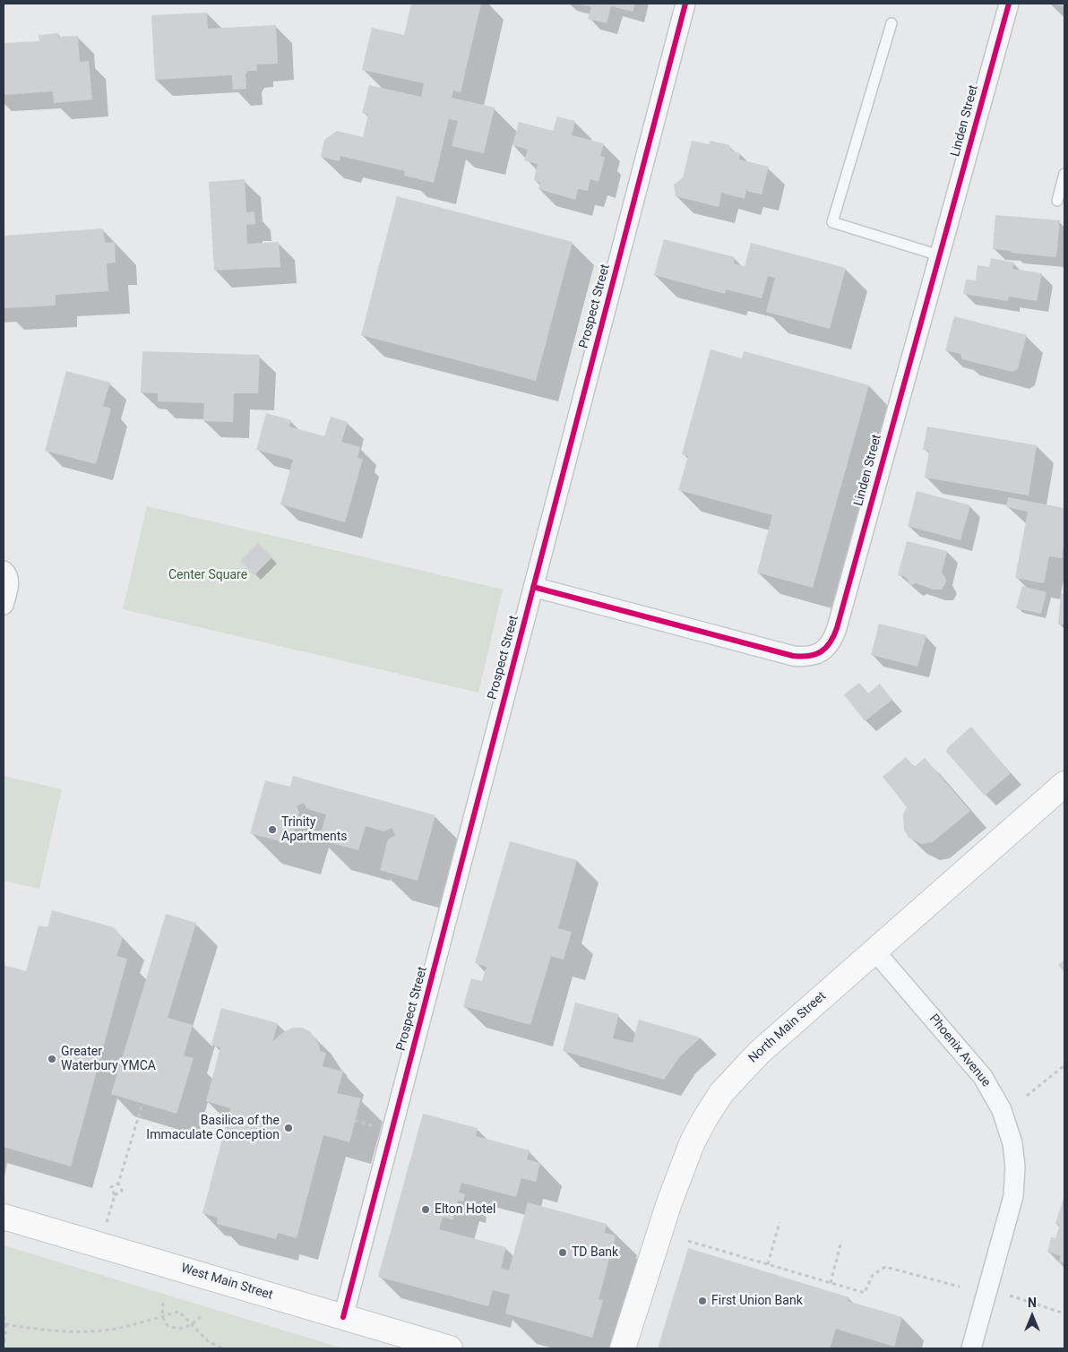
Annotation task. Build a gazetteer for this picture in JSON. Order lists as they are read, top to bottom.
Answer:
{
  "streets": {
    "main road": ["North Main Street", "West Main Street"],
    "street": ["Linden Street", "Prospect Street", "Phoenix Avenue"]
  },
  "crossings": [
    ["Linden Street", "Prospect Street"],
    ["Prospect Street", "West Main Street"],
    ["North Main Street", "Phoenix Avenue"]
  ],
  "parks": ["Center Square"],
  "places": [
    "Trinity Apartments",
    "Greater Waterbury YMCA",
    "Basilica of the Immaculate Conception",
    "Elton Hotel",
    "TD Bank",
    "First Union Bank"
  ],
  "north": "top"
}
